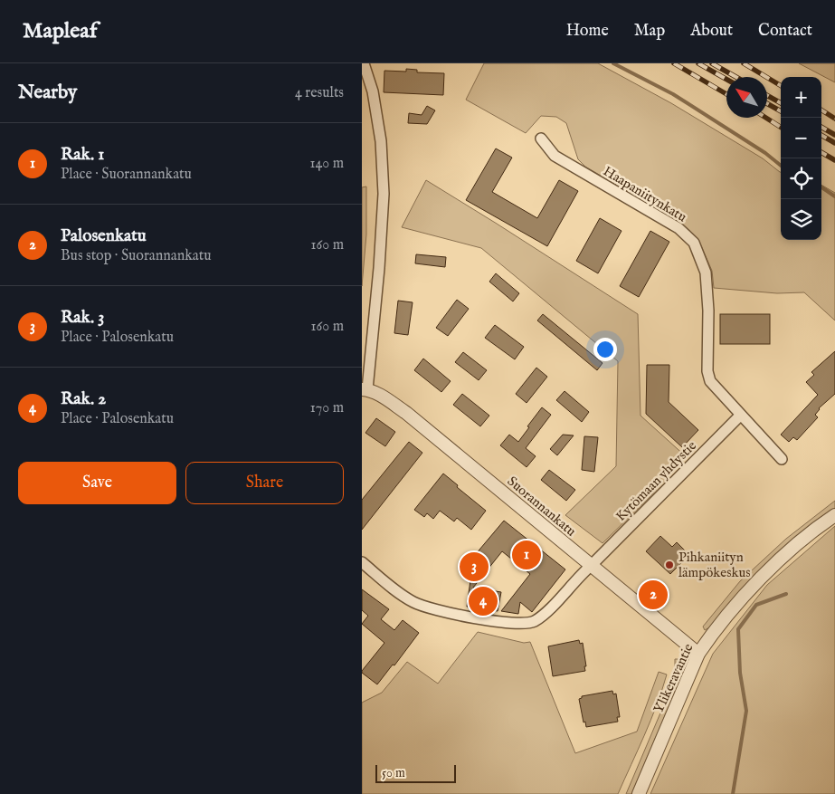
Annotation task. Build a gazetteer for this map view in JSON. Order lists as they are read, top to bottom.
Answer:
{
  "streets": {
    "street": [
      "Haapaniitynkatu",
      "Kytömaan yhdystie",
      "Suorannankatu",
      "Ylikeravantie"
    ]
  },
  "crossings": [
    ["Haapaniitynkatu", "Kytömaan yhdystie"],
    ["Kytömaan yhdystie", "Suorannankatu"],
    ["Suorannankatu", "Ylikeravantie"]
  ],
  "places": ["Pihkaniityn lämpökeskus"],
  "scale_bar": "50 m",
  "north": "top left",
  "page": {
    "header": "Mapleaf",
    "nav": [
      "Home",
      "Map",
      "About",
      "Contact"
    ],
    "heading": ["Nearby", "4 results"],
    "map_buttons": ["+", "−"],
    "list": [
      {
        "mark": "1",
        "name": "Rak. 1",
        "note": "Place · Suorannankatu",
        "value": "140 m"
      },
      {
        "mark": "2",
        "name": "Palosenkatu",
        "note": "Bus stop · Suorannankatu",
        "value": "160 m"
      },
      {
        "mark": "3",
        "name": "Rak. 3",
        "note": "Place · Palosenkatu",
        "value": "160 m"
      },
      {
        "mark": "4",
        "name": "Rak. 2",
        "note": "Place · Palosenkatu",
        "value": "170 m"
      }
    ],
    "buttons": ["Save", "Share"],
    "pins": [
      "1",
      "3",
      "2",
      "4"
    ],
    "scale": "50 m"
  }
}
